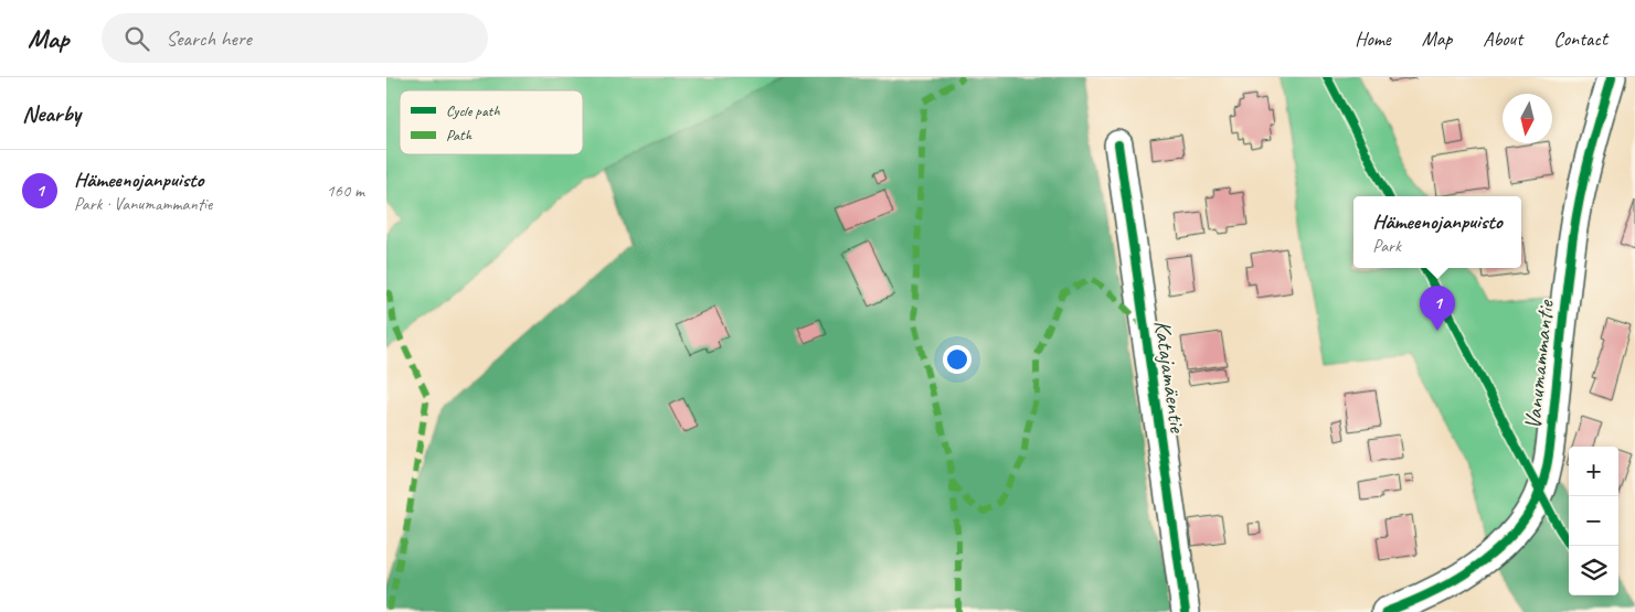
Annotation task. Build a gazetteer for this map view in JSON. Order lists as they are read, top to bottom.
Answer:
{
  "streets": {
    "street": ["Vanumammantie", "Katajamäentie"]
  },
  "legend": ["Cycle path", "Path"],
  "north": "bottom",
  "page": {
    "header": "Map",
    "search": "Search here",
    "nav": [
      "Home",
      "Map",
      "About",
      "Contact"
    ],
    "heading": "Nearby",
    "list": [
      {
        "mark": "1",
        "name": "Hämeenojanpuisto",
        "note": "Park · Vanumammantie",
        "value": "160 m"
      }
    ],
    "popup": ["Hämeenojanpuisto", "Park"],
    "pins": "1",
    "map_buttons": ["+", "−"]
  }
}
